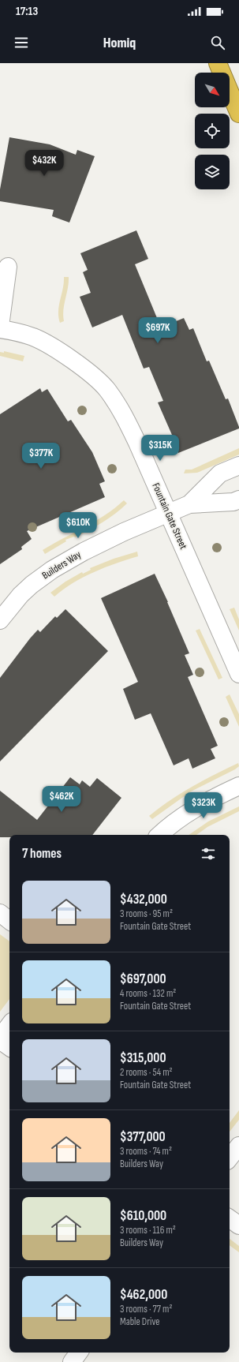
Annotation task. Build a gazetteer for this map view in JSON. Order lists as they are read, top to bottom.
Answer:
{
  "streets": {
    "street": ["Fountain Gate Street", "Builders Way"]
  },
  "crossings": [
    ["Fountain Gate Street", "Builders Way"]
  ],
  "north": "bottom right",
  "page": {
    "status": "17:13",
    "header": "Homiq",
    "price": [
      "$432K",
      "$697K",
      "$315K",
      "$377K",
      "$610K",
      "$462K",
      "$323K"
    ],
    "heading": "7 homes",
    "list": [
      {
        "name": "$432,000",
        "note": "3 rooms · 95 m² · Fountain Gate Street"
      },
      {
        "name": "$697,000",
        "note": "4 rooms · 132 m² · Fountain Gate Street"
      },
      {
        "name": "$315,000",
        "note": "2 rooms · 54 m² · Fountain Gate Street"
      },
      {
        "name": "$377,000",
        "note": "3 rooms · 74 m² · Builders Way"
      },
      {
        "name": "$610,000",
        "note": "3 rooms · 116 m² · Builders Way"
      },
      {
        "name": "$462,000",
        "note": "3 rooms · 77 m² · Mable Drive"
      }
    ]
  }
}
